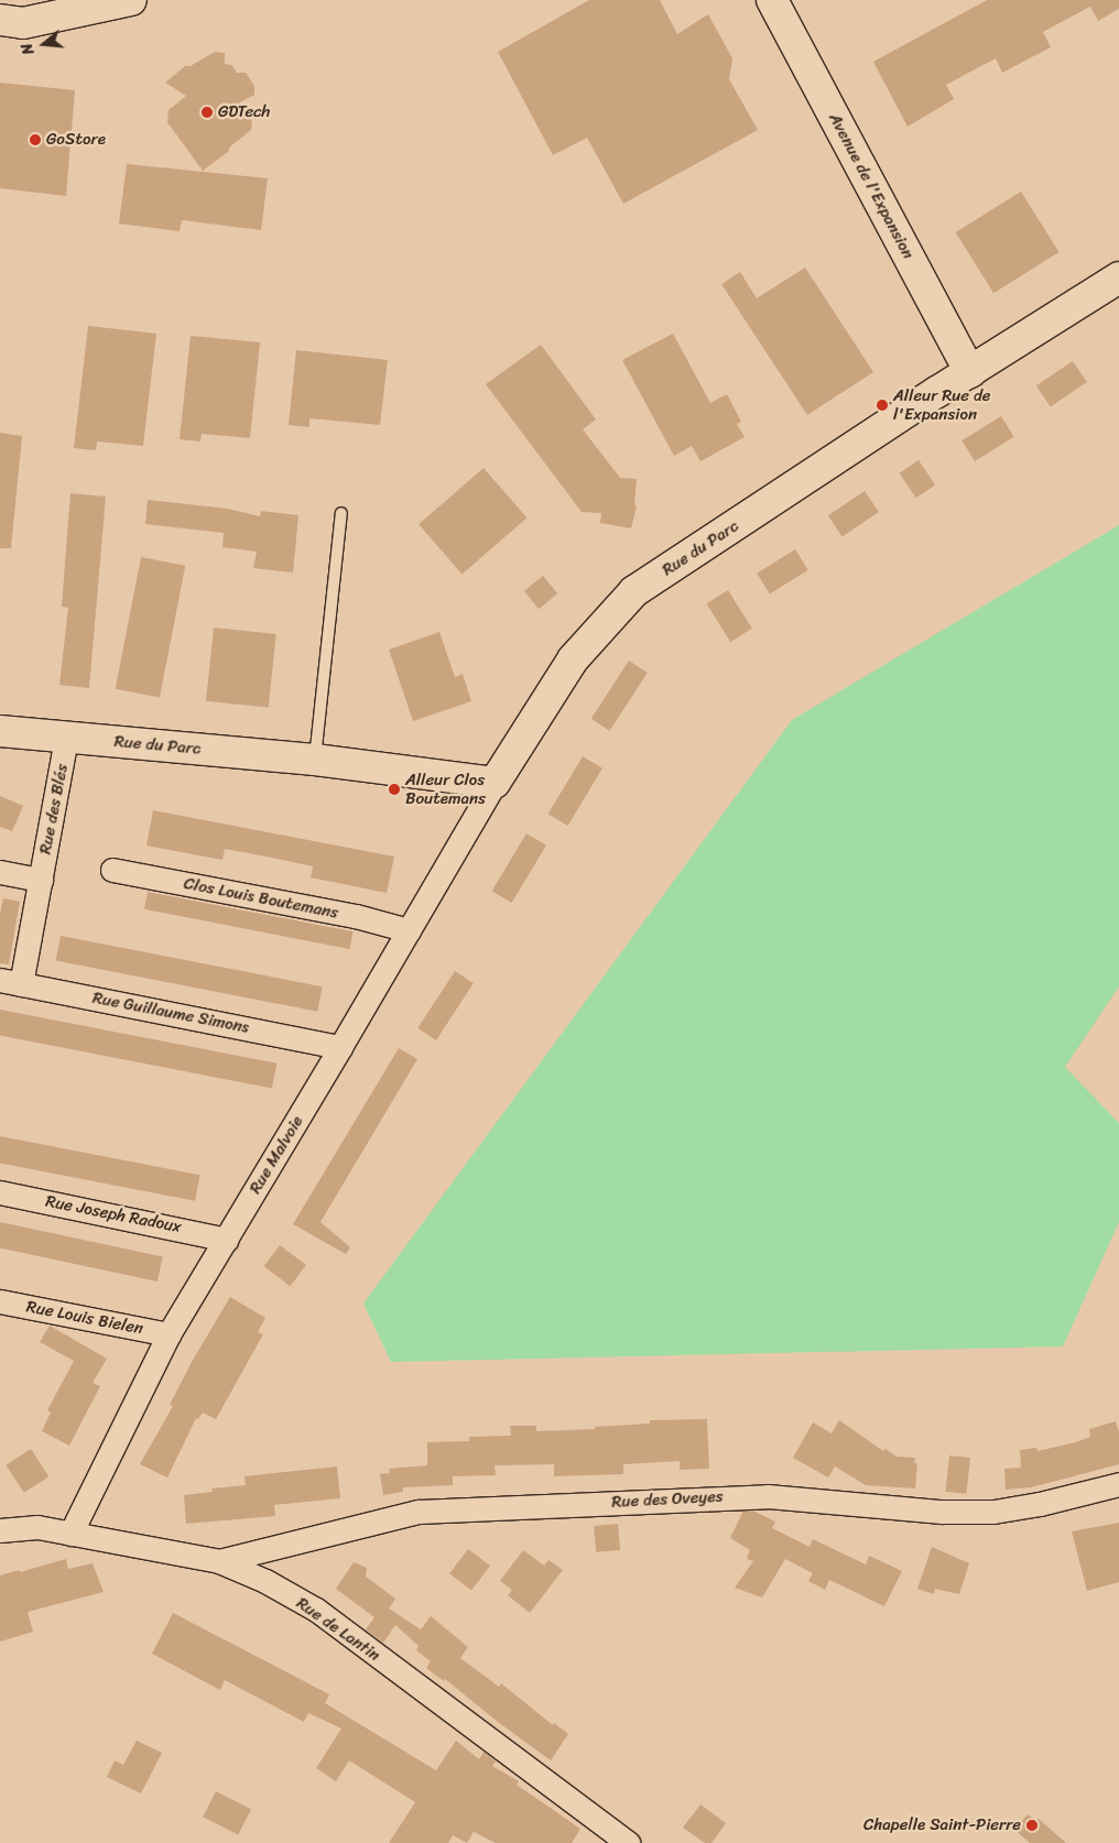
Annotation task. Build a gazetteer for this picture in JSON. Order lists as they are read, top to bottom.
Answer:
{
  "streets": {
    "street": [
      "Avenue de l'Expansion",
      "Rue du Parc",
      "Rue des Blés",
      "Clos Louis Boutemans",
      "Rue Guillaume Simons",
      "Rue Malvoie",
      "Rue Joseph Radoux",
      "Rue Louis Bielen",
      "Rue des Oveyes",
      "Rue de Lantin"
    ]
  },
  "crossings": [
    ["Avenue de l'Expansion", "Rue du Parc"],
    ["Rue du Parc", "Rue des Blés"],
    ["Rue du Parc", "Rue Malvoie"],
    ["Rue des Blés", "Rue Guillaume Simons"],
    ["Clos Louis Boutemans", "Rue Malvoie"],
    ["Rue Guillaume Simons", "Rue Malvoie"],
    ["Rue Malvoie", "Rue Joseph Radoux"],
    ["Rue Malvoie", "Rue Louis Bielen"],
    ["Rue Malvoie", "Rue de Lantin"],
    ["Rue des Oveyes", "Rue de Lantin"]
  ],
  "places": [
    "GDTech",
    "GoStore",
    "Alleur Rue de l'Expansion",
    "Alleur Clos Boutemans",
    "Chapelle Saint-Pierre"
  ],
  "north": "left"
}
